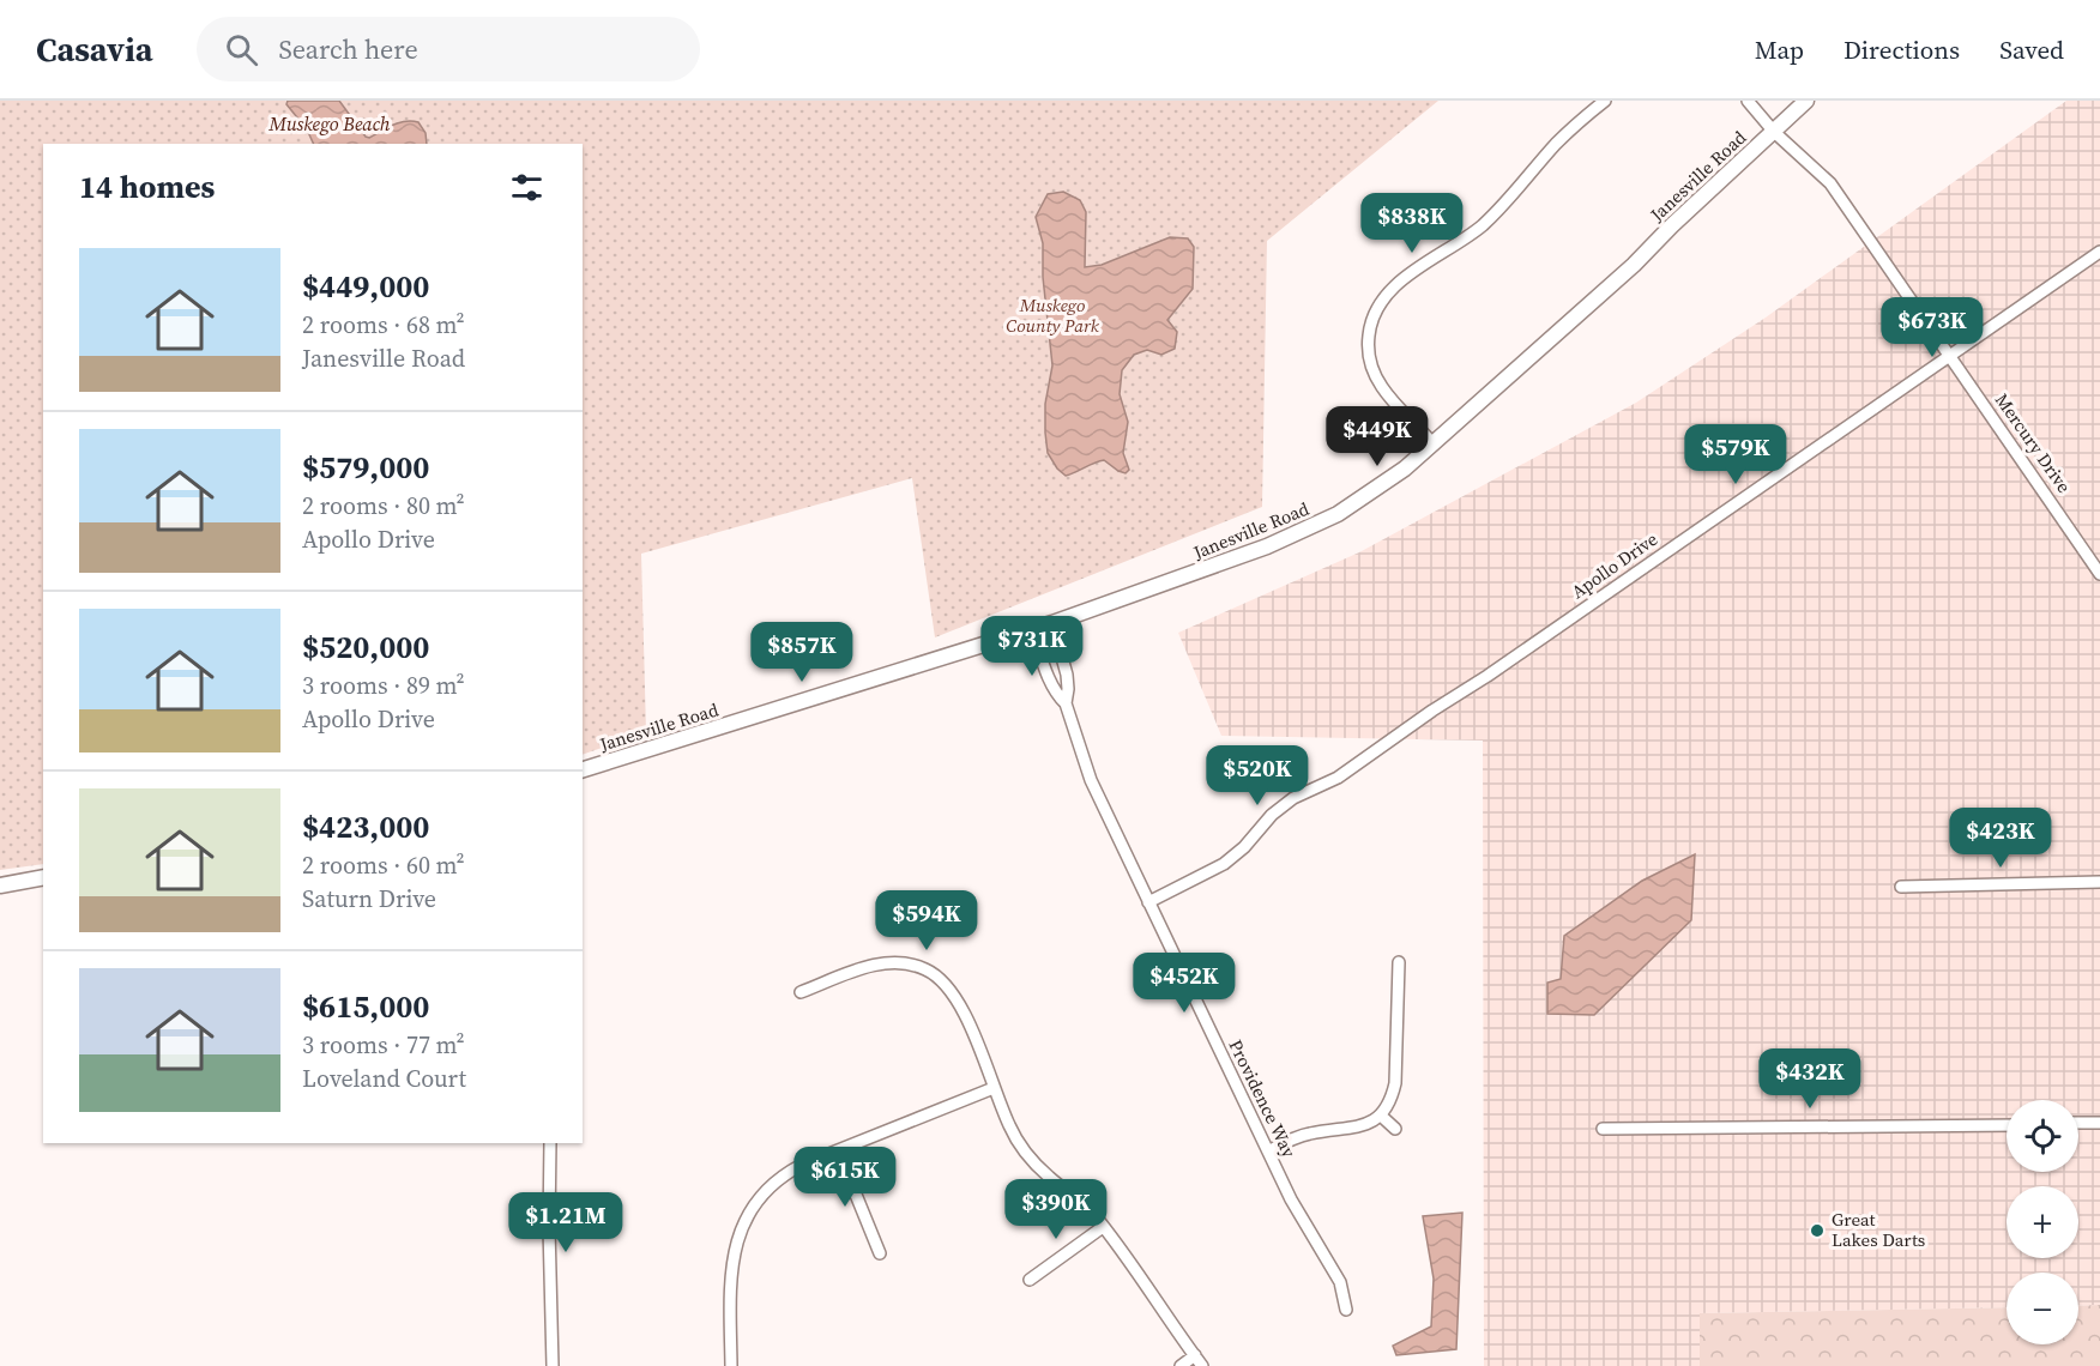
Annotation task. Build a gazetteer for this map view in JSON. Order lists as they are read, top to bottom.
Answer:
{
  "streets": {
    "main road": ["Janesville Road"],
    "street": ["Mercury Drive", "Apollo Drive", "Providence Way"]
  },
  "crossings": [
    ["Janesville Road", "Mercury Drive"],
    ["Janesville Road", "Providence Way"],
    ["Mercury Drive", "Apollo Drive"],
    ["Apollo Drive", "Providence Way"]
  ],
  "water": ["Muskego Beach"],
  "parks": ["Muskego County Park"],
  "places": ["Great Lakes Darts"],
  "page": {
    "header": "Casavia",
    "search": "Search here",
    "nav": ["Map", "Directions", "Saved"],
    "heading": "14 homes",
    "price": [
      "$838K",
      "$673K",
      "$449K",
      "$579K",
      "$731K",
      "$857K",
      "$520K",
      "$423K",
      "$594K",
      "$452K",
      "$432K",
      "$615K",
      "$390K",
      "$1.21M"
    ],
    "list": [
      {
        "name": "$449,000",
        "note": "2 rooms · 68 m² · Janesville Road"
      },
      {
        "name": "$579,000",
        "note": "2 rooms · 80 m² · Apollo Drive"
      },
      {
        "name": "$520,000",
        "note": "3 rooms · 89 m² · Apollo Drive"
      },
      {
        "name": "$423,000",
        "note": "2 rooms · 60 m² · Saturn Drive"
      },
      {
        "name": "$615,000",
        "note": "3 rooms · 77 m² · Loveland Court"
      }
    ],
    "map_buttons": ["+", "−"]
  }
}
